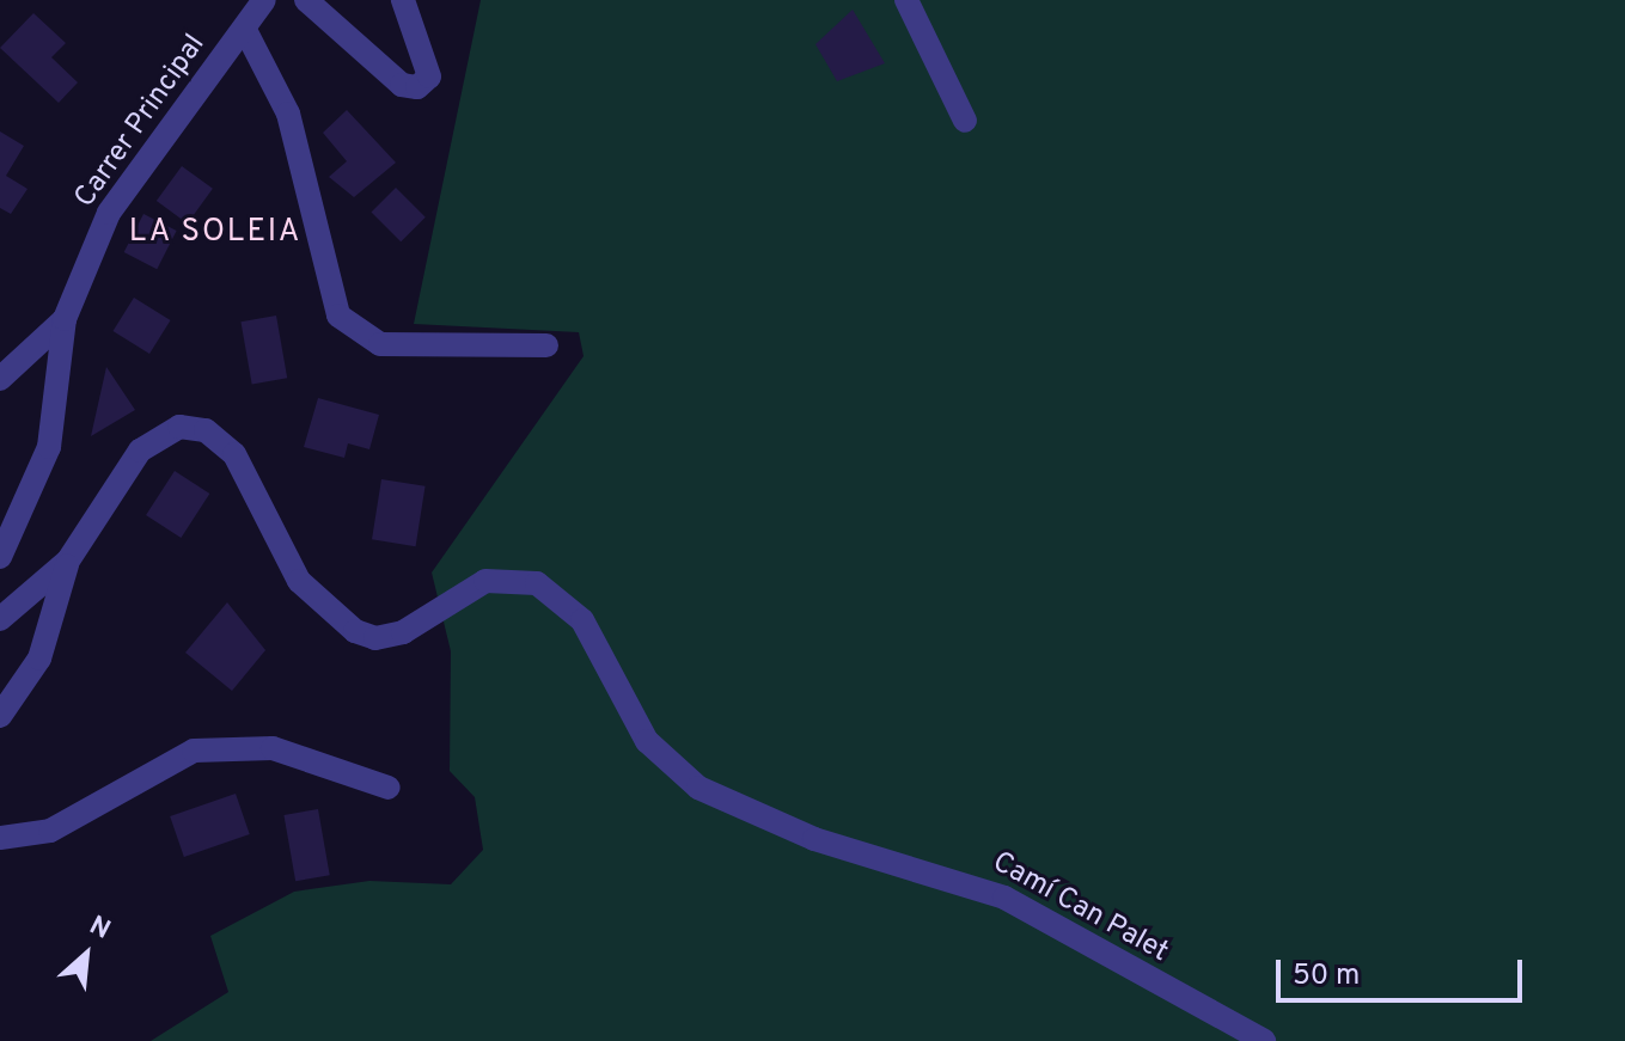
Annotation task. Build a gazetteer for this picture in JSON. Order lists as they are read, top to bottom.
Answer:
{
  "streets": {
    "street": ["Carrer Principal", "Camí Can Palet"]
  },
  "districts": ["LA SOLEIA"],
  "scale_bar": "50 m",
  "north": "top right"
}
